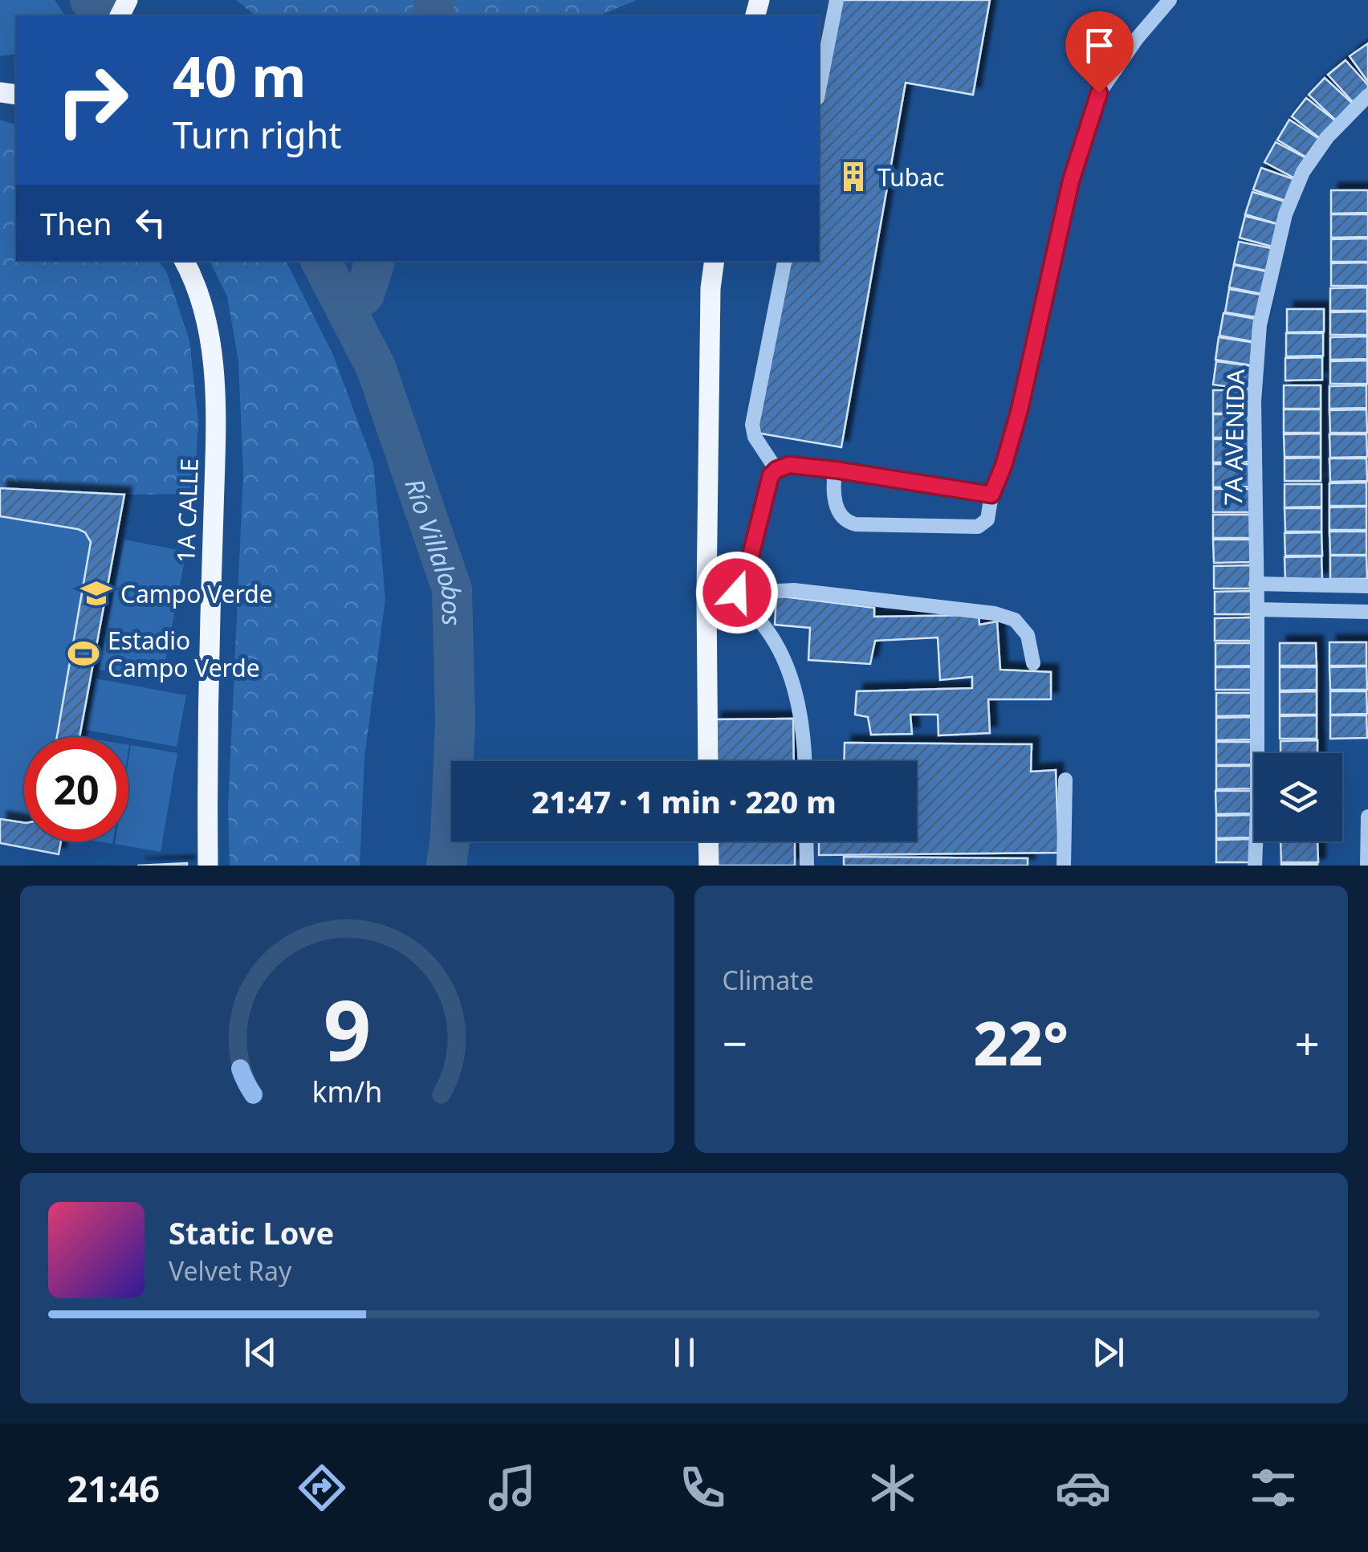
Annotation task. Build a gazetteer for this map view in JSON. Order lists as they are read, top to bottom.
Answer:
{
  "streets": {
    "main road": ["1A CALLE"],
    "street": ["7A AVENIDA"]
  },
  "water": ["Río Villalobos"],
  "places": {
    "building": ["Tubac"],
    "school or university": ["Campo Verde"],
    "sports": ["Estadio Campo Verde"]
  },
  "page": {
    "turn": ["40 m", "Turn right"],
    "then": "Then",
    "limit": "20",
    "trip": "21:47 · 1 min · 220 m",
    "tile": "Climate",
    "heat": ["−", "22°", "+"],
    "song": ["Static Love", "Velvet Ray"],
    "tabs": "21:46",
    "gauge": ["9", "km/h"]
  }
}
